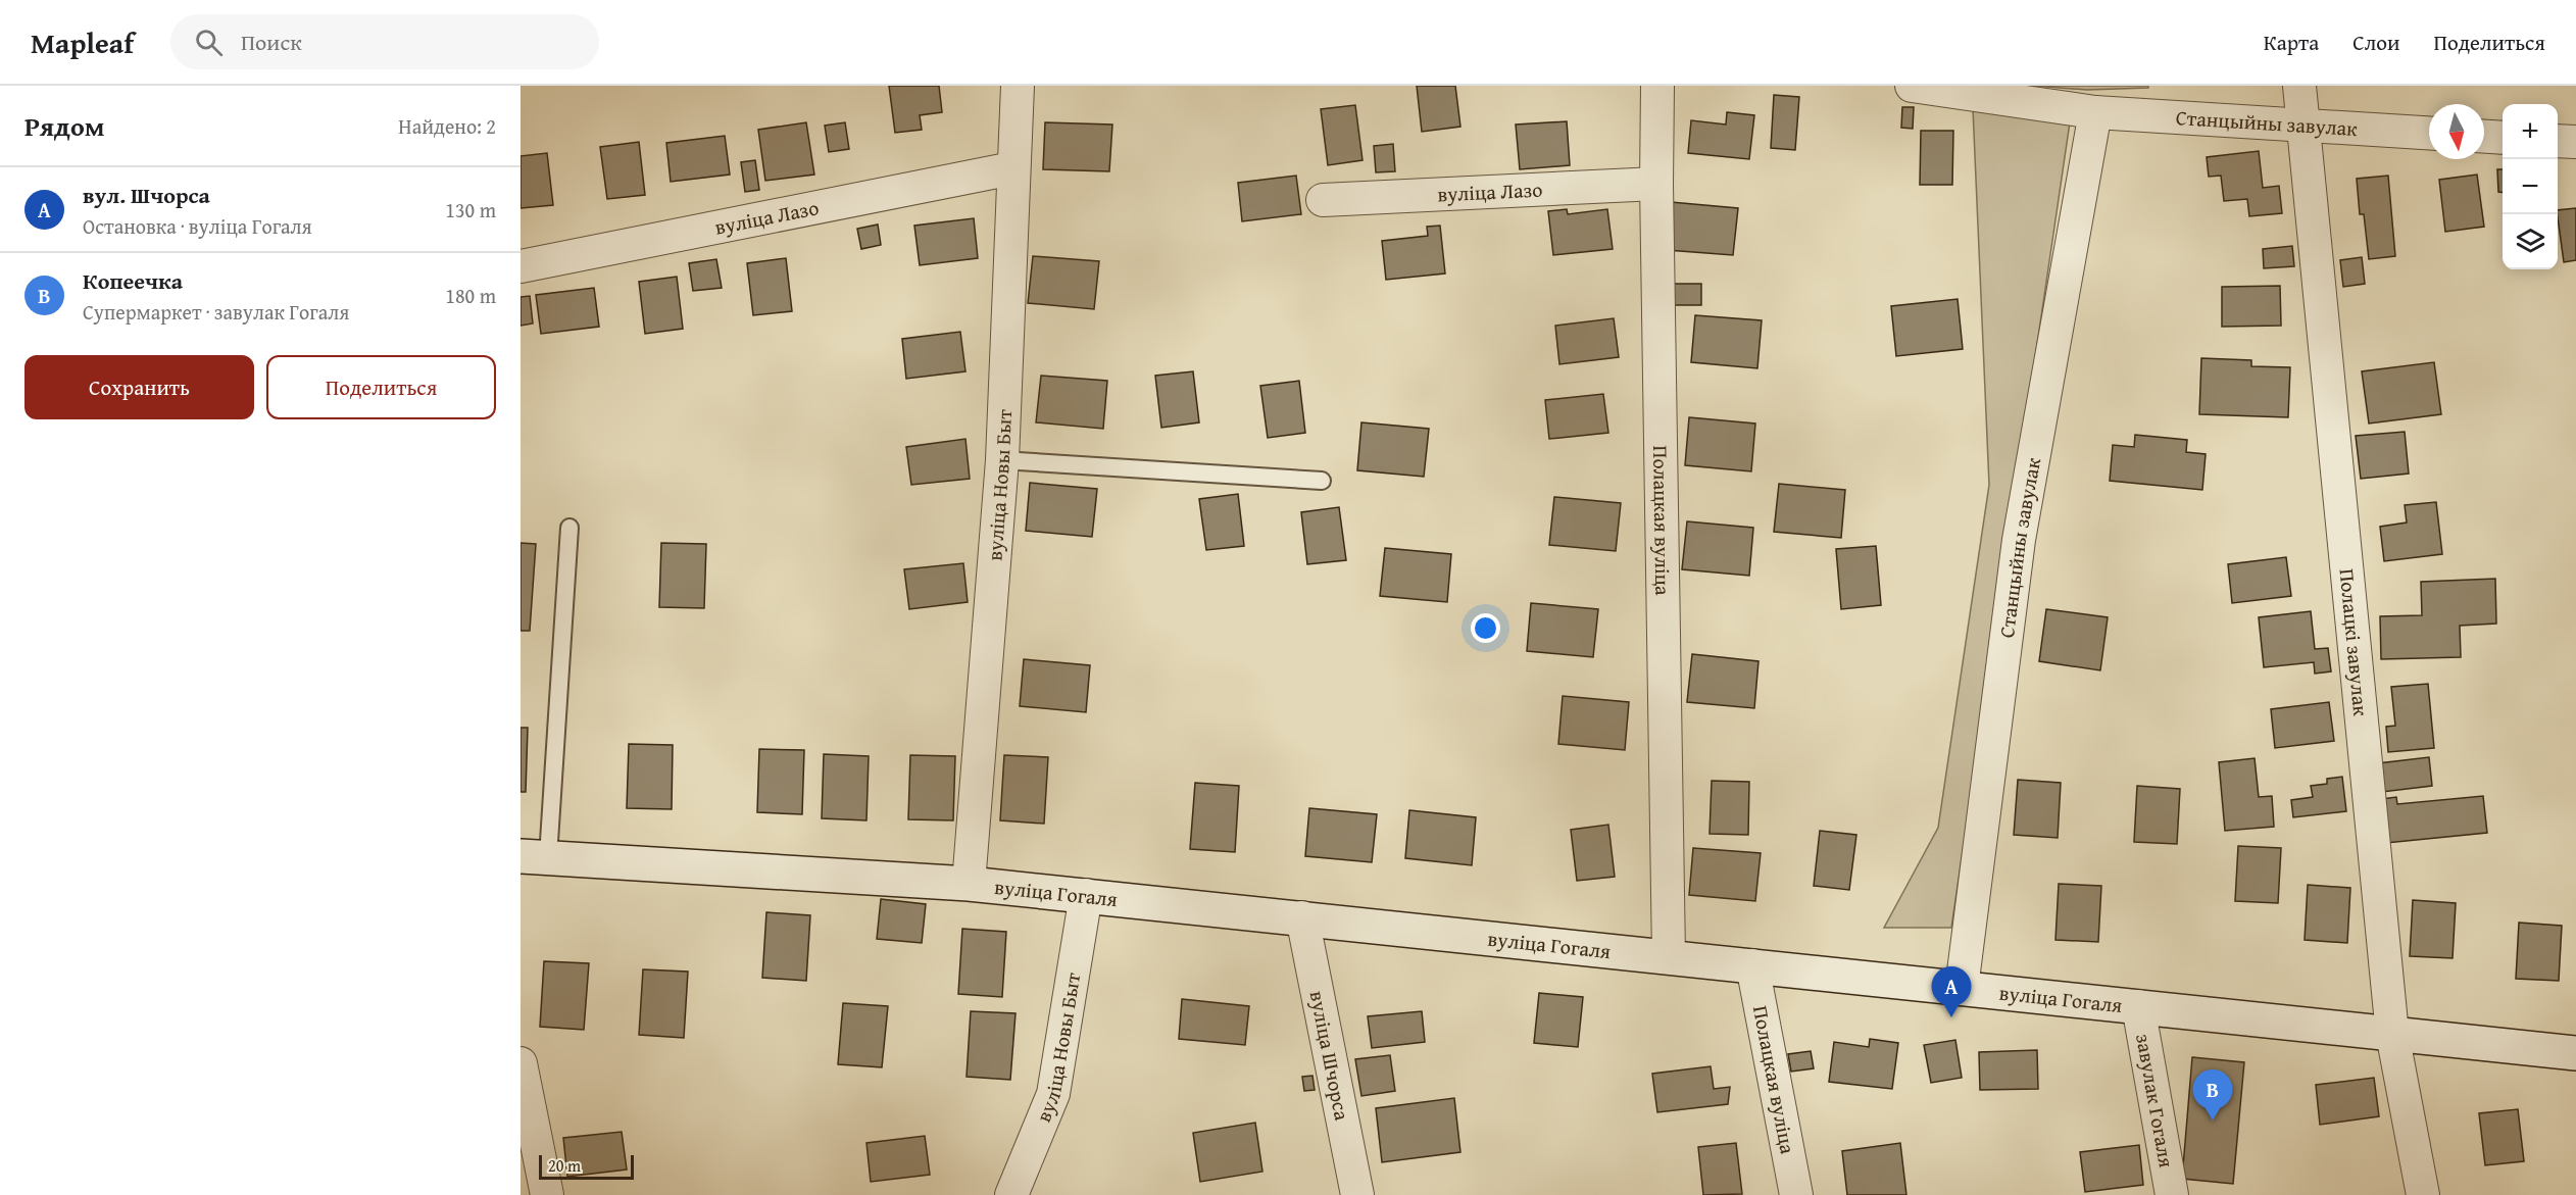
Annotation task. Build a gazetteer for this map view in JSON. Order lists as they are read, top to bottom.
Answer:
{
  "streets": {
    "main road": ["вуліца Гогаля"],
    "street": [
      "Станцыйны завулак",
      "вуліца Лазо",
      "вуліца Новы Быт",
      "Полацкая вуліца",
      "Полацкі завулак",
      "вуліца Шчорса",
      "завулак Гогаля"
    ]
  },
  "crossings": [
    ["Станцыйны завулак", "Полацкі завулак"],
    ["Станцыйны завулак", "вуліца Гогаля"],
    ["вуліца Лазо", "вуліца Новы Быт"],
    ["вуліца Лазо", "Полацкая вуліца"],
    ["вуліца Новы Быт", "вуліца Гогаля"],
    ["Полацкая вуліца", "вуліца Гогаля"],
    ["Полацкі завулак", "вуліца Гогаля"],
    ["вуліца Гогаля", "вуліца Шчорса"],
    ["вуліца Гогаля", "завулак Гогаля"]
  ],
  "scale_bar": "20 m",
  "north": "bottom",
  "page": {
    "header": "Mapleaf",
    "search": "Поиск",
    "nav": ["Карта", "Слои", "Поделиться"],
    "heading": ["Рядом", "Найдено: 2"],
    "map_buttons": ["+", "−"],
    "list": [
      {
        "mark": "A",
        "name": "вул. Шчорса",
        "note": "Остановка · вуліца Гогаля",
        "value": "130 m"
      },
      {
        "mark": "B",
        "name": "Копеечка",
        "note": "Супермаркет · завулак Гогаля",
        "value": "180 m"
      }
    ],
    "buttons": ["Сохранить", "Поделиться"],
    "pins": ["A", "B"],
    "scale": "20 m"
  }
}
